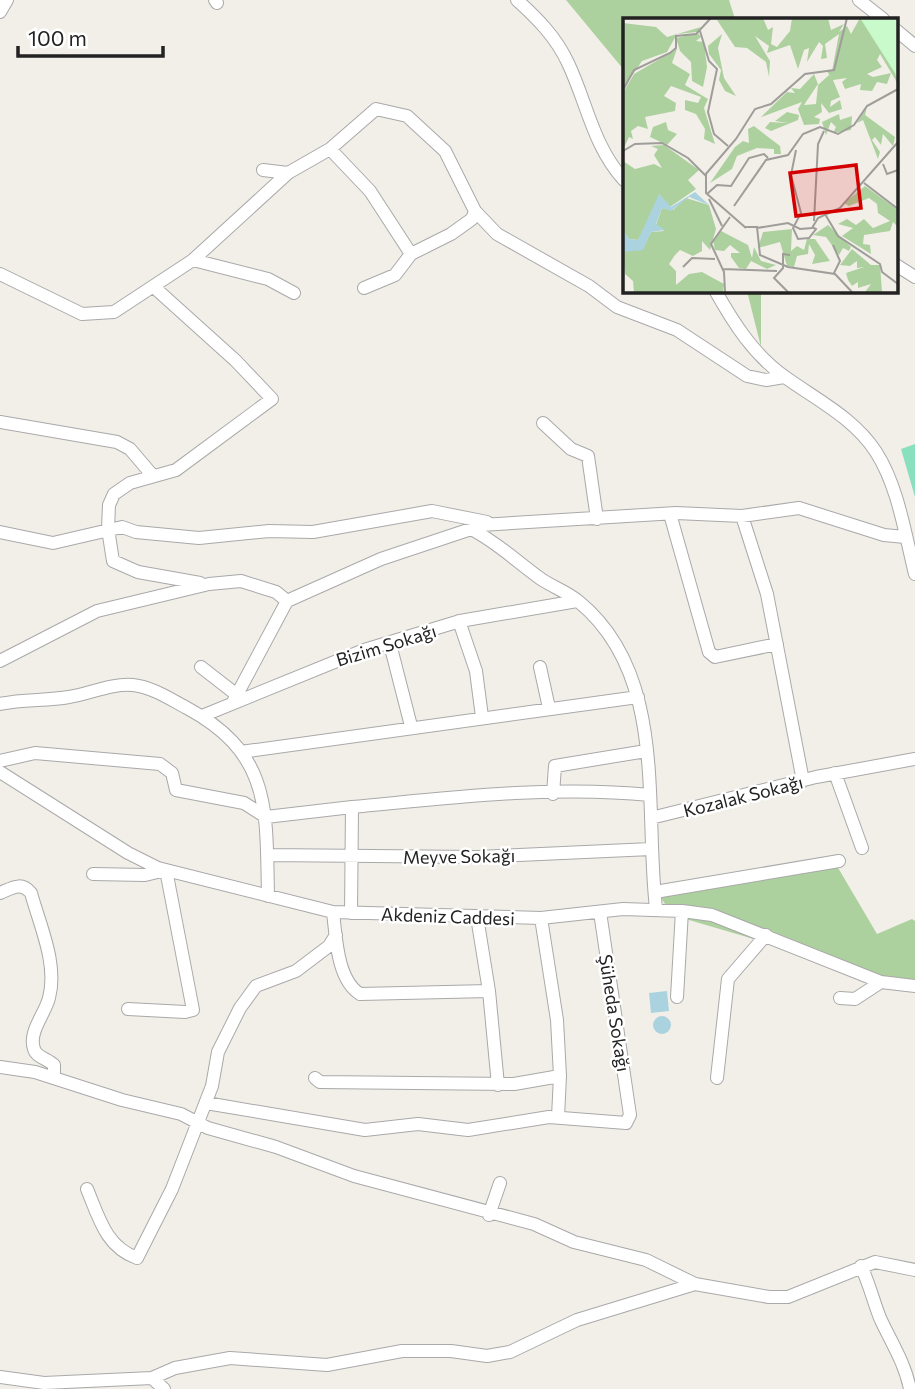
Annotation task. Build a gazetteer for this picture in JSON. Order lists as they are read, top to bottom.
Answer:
{
  "streets": {
    "street": [
      "Bizim Sokağı",
      "Kozalak Sokağı",
      "Meyve Sokağı",
      "Akdeniz Caddesi",
      "Şüheda Sokağı"
    ]
  },
  "crossings": [
    ["Akdeniz Caddesi", "Şüheda Sokağı"]
  ],
  "scale_bar": "100 m"
}
